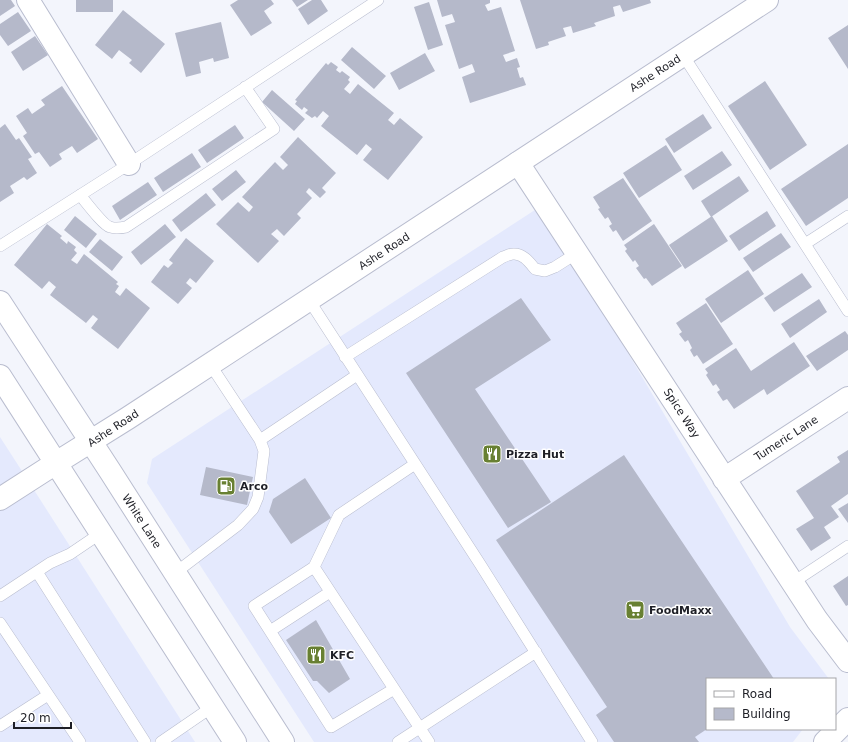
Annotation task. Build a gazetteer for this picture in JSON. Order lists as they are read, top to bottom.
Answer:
{
  "streets": {
    "street": [
      "Ashe Road",
      "Spice Way",
      "Tumeric Lane",
      "White Lane"
    ]
  },
  "crossings": [
    ["Ashe Road", "Spice Way"],
    ["Ashe Road", "White Lane"],
    ["Spice Way", "Tumeric Lane"]
  ],
  "places": {
    "restaurant": ["Pizza Hut", "KFC"],
    "fuel station": ["Arco"],
    "supermarket": ["FoodMaxx"]
  },
  "legend": ["Road", "Building"],
  "scale_bar": "20 m"
}
